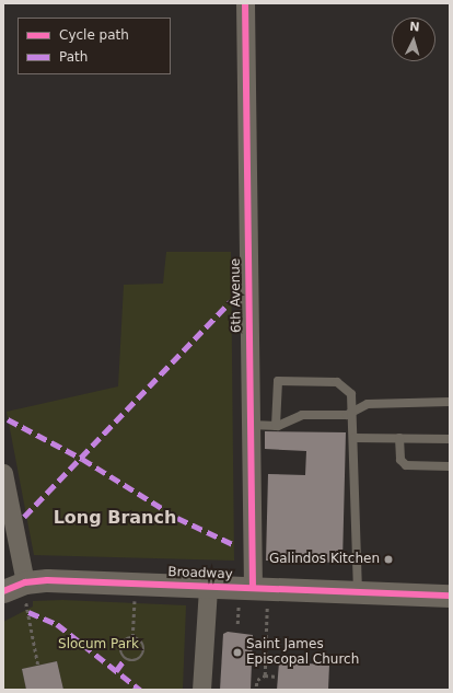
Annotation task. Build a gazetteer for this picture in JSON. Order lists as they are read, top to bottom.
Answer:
{
  "streets": {
    "street": ["6th Avenue", "Broadway"]
  },
  "crossings": [
    ["6th Avenue", "Broadway"]
  ],
  "districts": ["Long Branch"],
  "parks": ["Slocum Park"],
  "places": ["Galindos Kitchen", "Saint James Episcopal Church"],
  "legend": ["Cycle path", "Path"],
  "north": "top"
}
